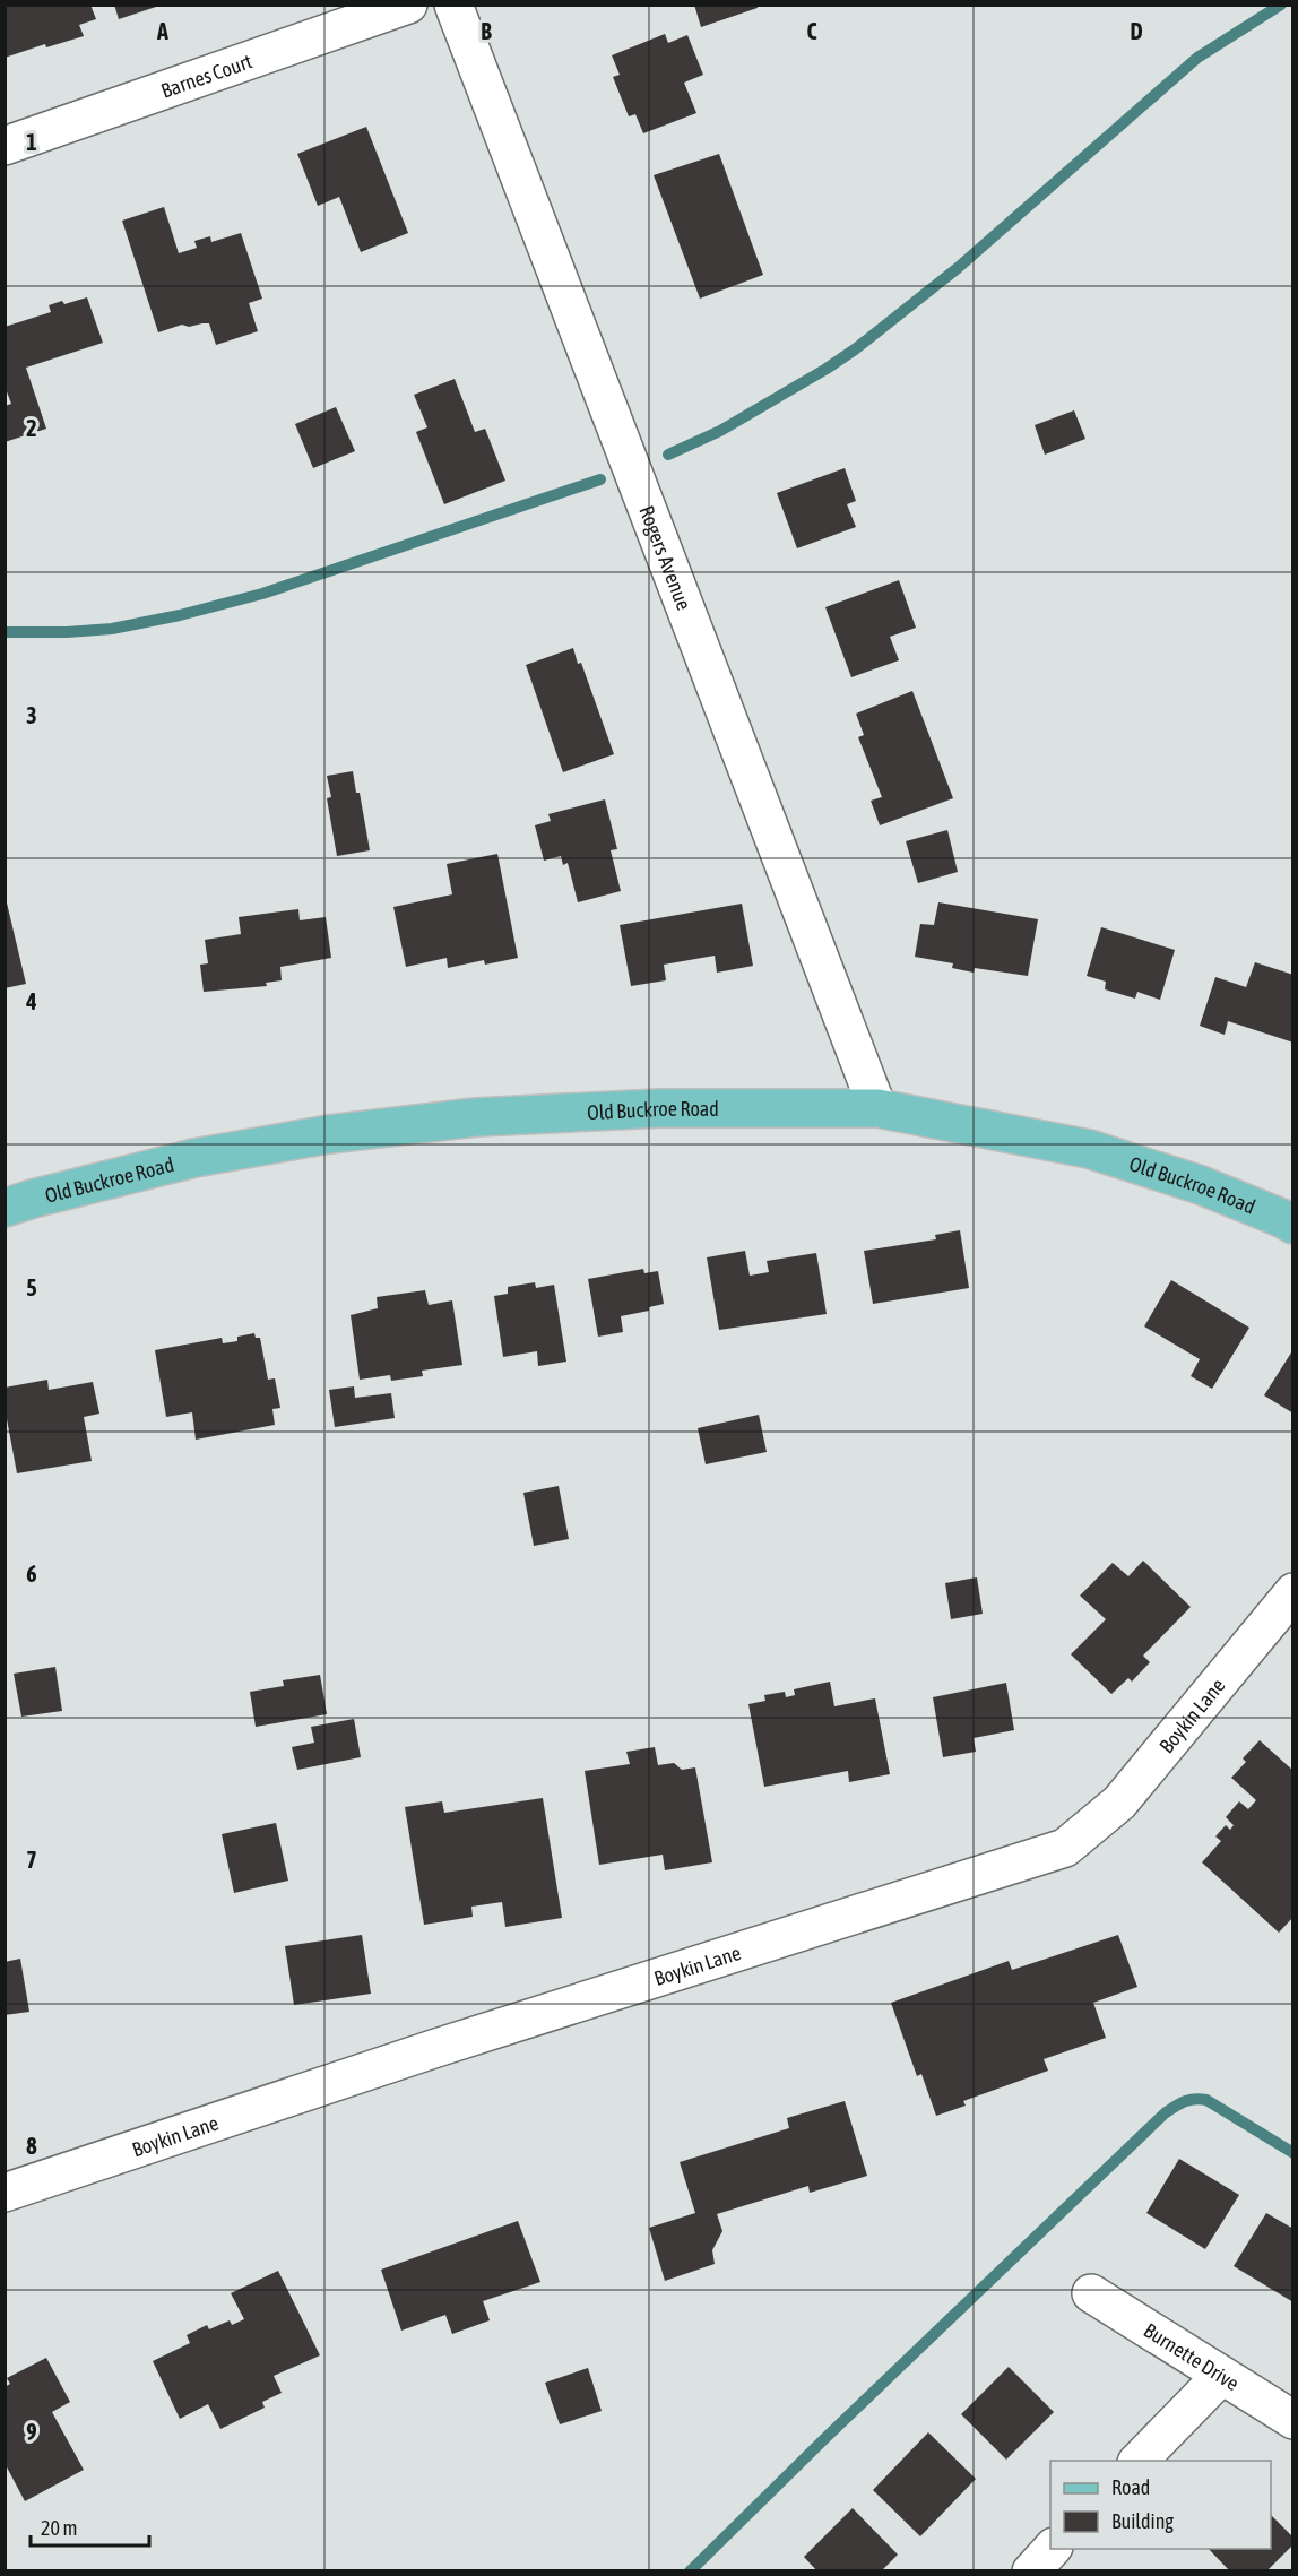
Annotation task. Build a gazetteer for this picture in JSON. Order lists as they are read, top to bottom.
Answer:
{
  "streets": {
    "main road": ["Old Buckroe Road"],
    "street": [
      "Barnes Court",
      "Rogers Avenue",
      "Boykin Lane",
      "Burnette Drive"
    ]
  },
  "crossings": [
    ["Rogers Avenue", "Old Buckroe Road"]
  ],
  "legend": ["Road", "Building"],
  "scale_bar": "20 m",
  "grid": {
    "columns": [
      "A",
      "B",
      "C",
      "D"
    ],
    "rows": [
      "1",
      "2",
      "3",
      "4",
      "5",
      "6",
      "7",
      "8",
      "9"
    ]
  }
}
